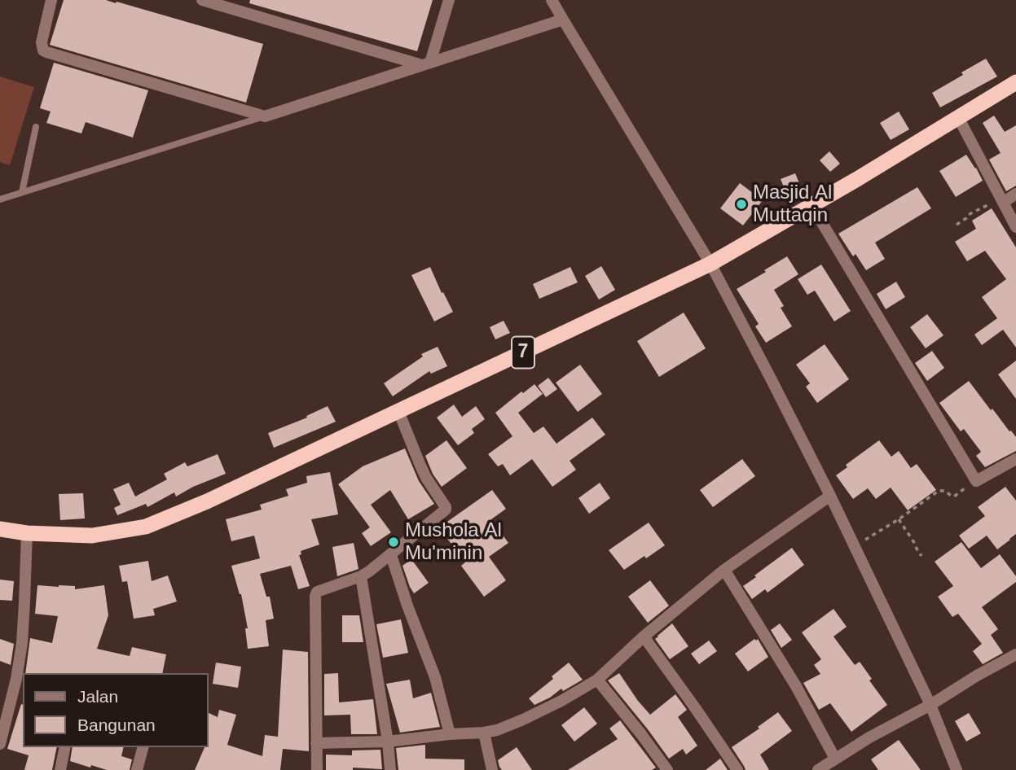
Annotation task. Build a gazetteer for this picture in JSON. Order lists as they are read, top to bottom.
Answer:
{
  "streets": {
    "highway": ["7"]
  },
  "places": ["Masjid Al Muttaqin", "Mushola Al Mu'minin"],
  "legend": ["Jalan", "Bangunan"]
}
